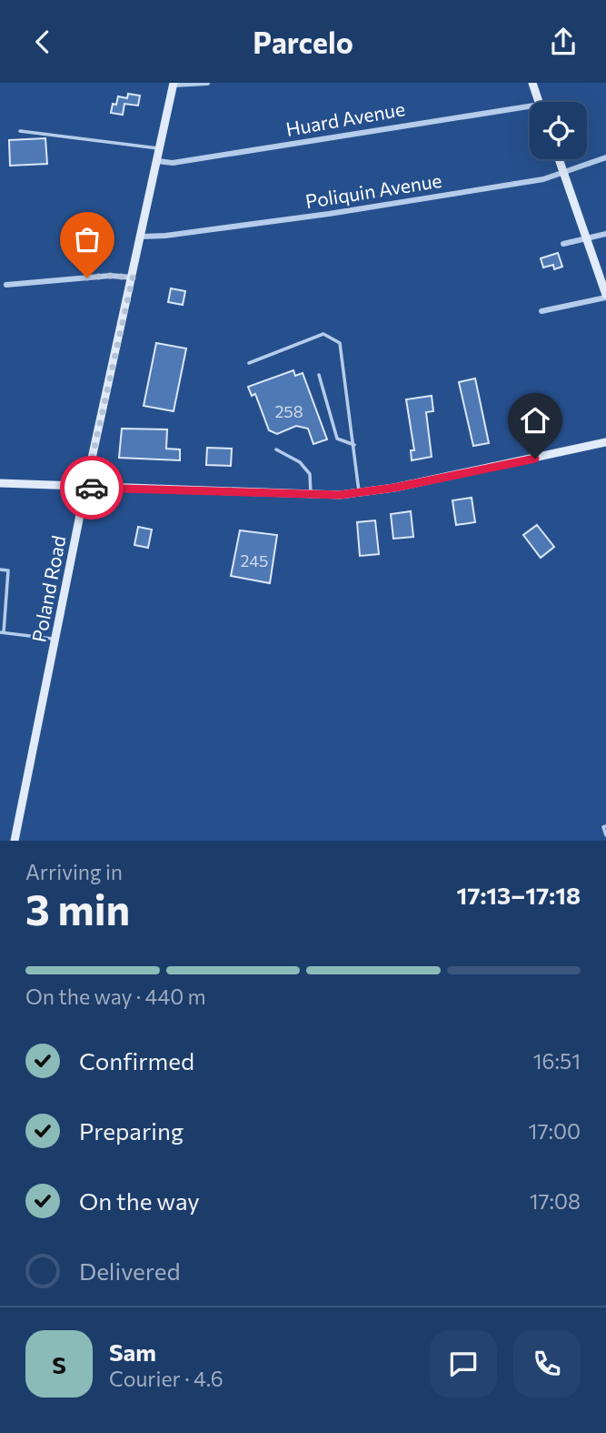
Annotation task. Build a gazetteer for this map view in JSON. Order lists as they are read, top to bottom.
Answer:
{
  "streets": {
    "street": ["Huard Avenue", "Poliquin Avenue", "Poland Road"]
  },
  "crossings": [
    ["Huard Avenue", "Poland Road"],
    ["Poliquin Avenue", "Poland Road"]
  ],
  "house_numbers": ["258", "245"],
  "page": {
    "header": "Parcelo",
    "heading": ["3 min", "Arriving in", "17:13–17:18"],
    "panel": ["Sam", "Courier · 4.6"],
    "bar": "On the way · 440 m",
    "list": [
      ["Confirmed", "16:51"],
      ["Preparing", "17:00"],
      ["On the way", "17:08"],
      "Delivered"
    ],
    "round": "S"
  }
}
